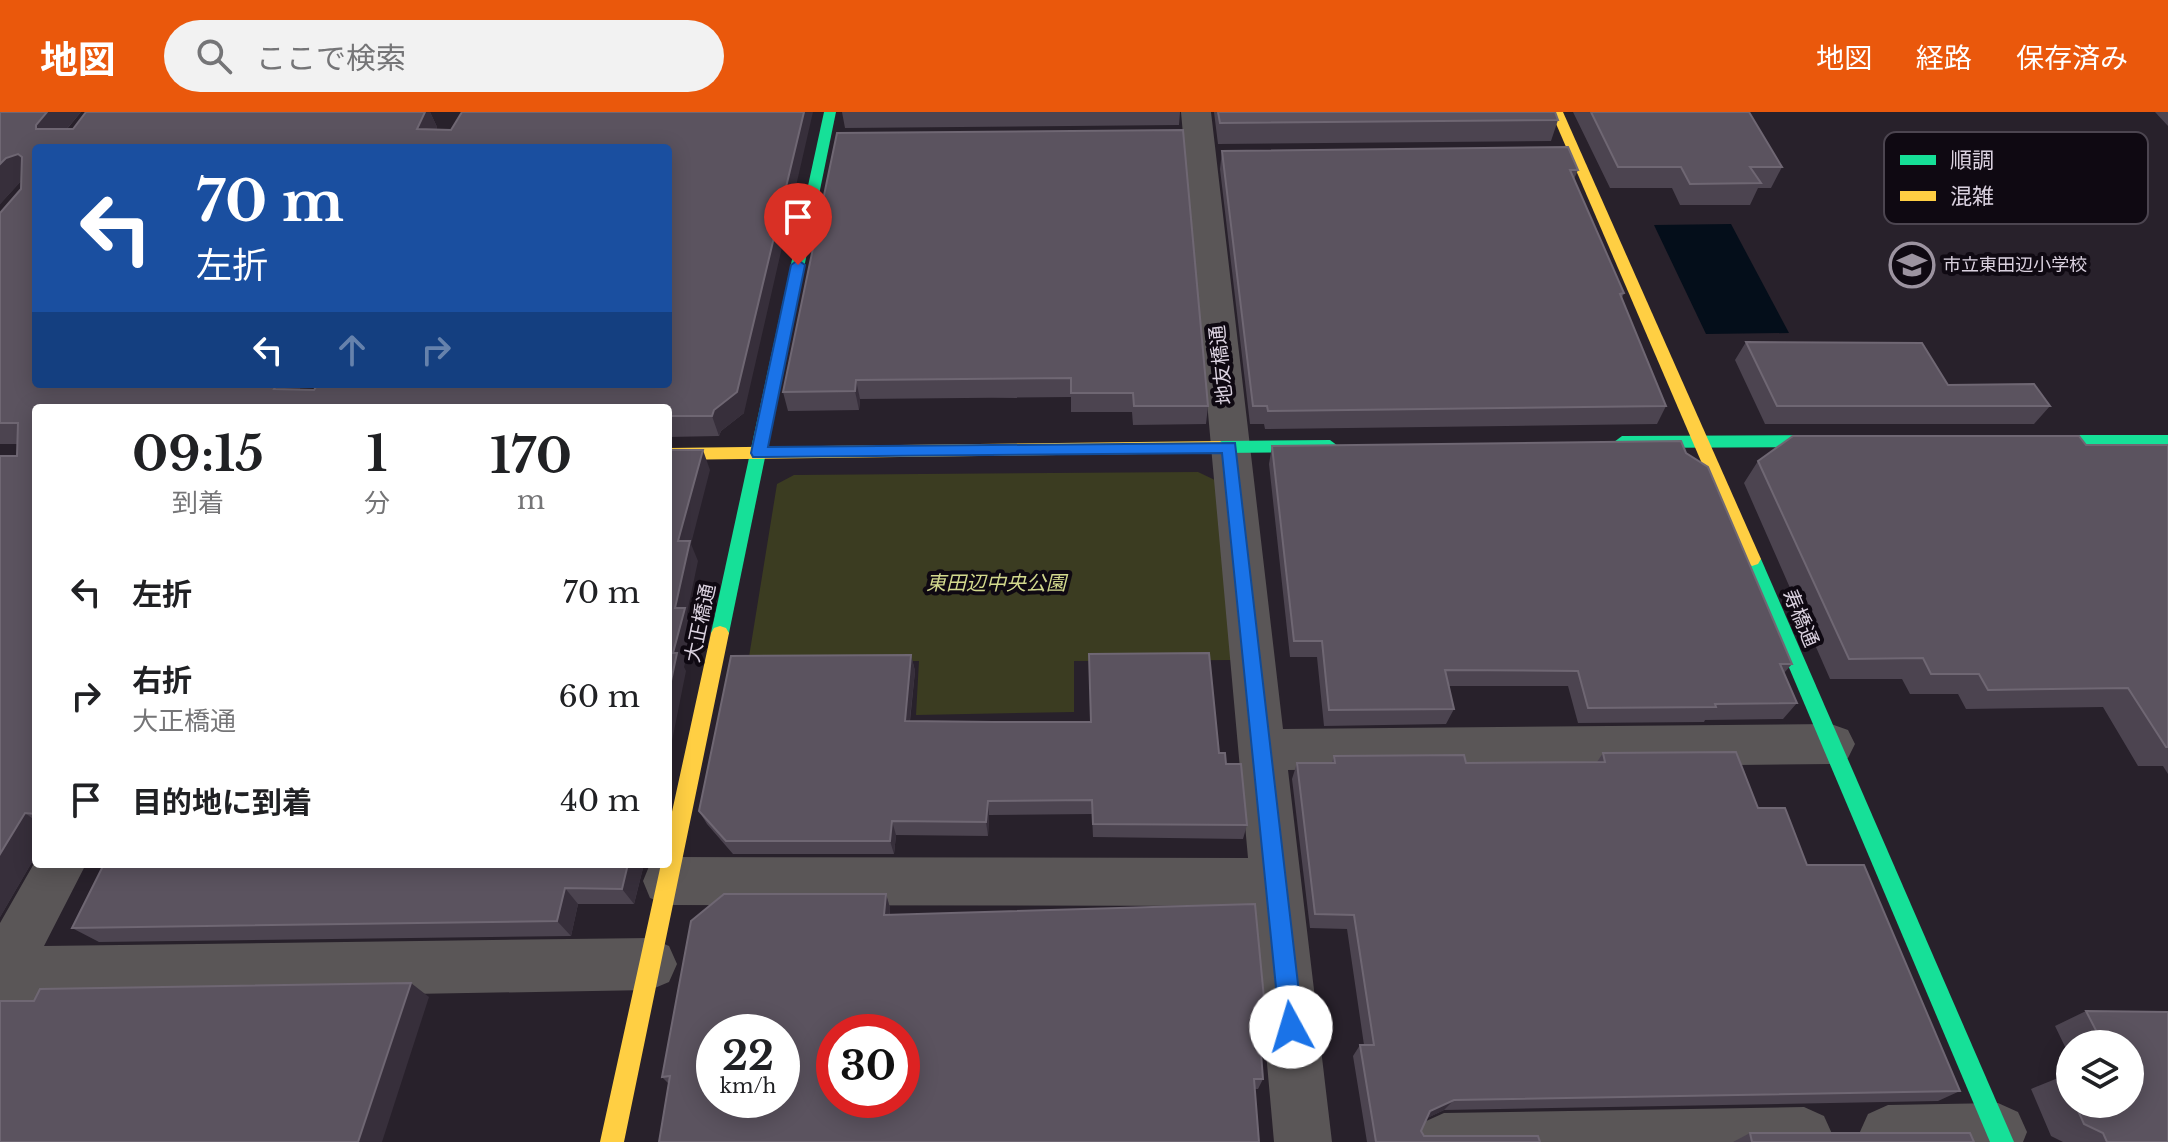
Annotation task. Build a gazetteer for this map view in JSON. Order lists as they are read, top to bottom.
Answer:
{
  "streets": {
    "street": ["地友橋通", "寿橋通", "大正橋通"]
  },
  "parks": ["東田辺中央公園"],
  "places": {
    "school or university": ["市立東田辺小学校"]
  },
  "legend": ["順調", "混雑"],
  "page": {
    "header": "地図",
    "search": "ここで検索",
    "nav": ["地図", "経路", "保存済み"],
    "turn": ["70 m", "左折"],
    "eta": [
      "09:15",
      "到着",
      "1",
      "分",
      "170",
      "m"
    ],
    "list": [
      {
        "name": "左折",
        "value": "70 m"
      },
      {
        "name": "右折",
        "note": "大正橋通",
        "value": "60 m"
      },
      {
        "name": "目的地に到着",
        "value": "40 m"
      }
    ],
    "speed": "22 km/h",
    "limit": "30"
  }
}
